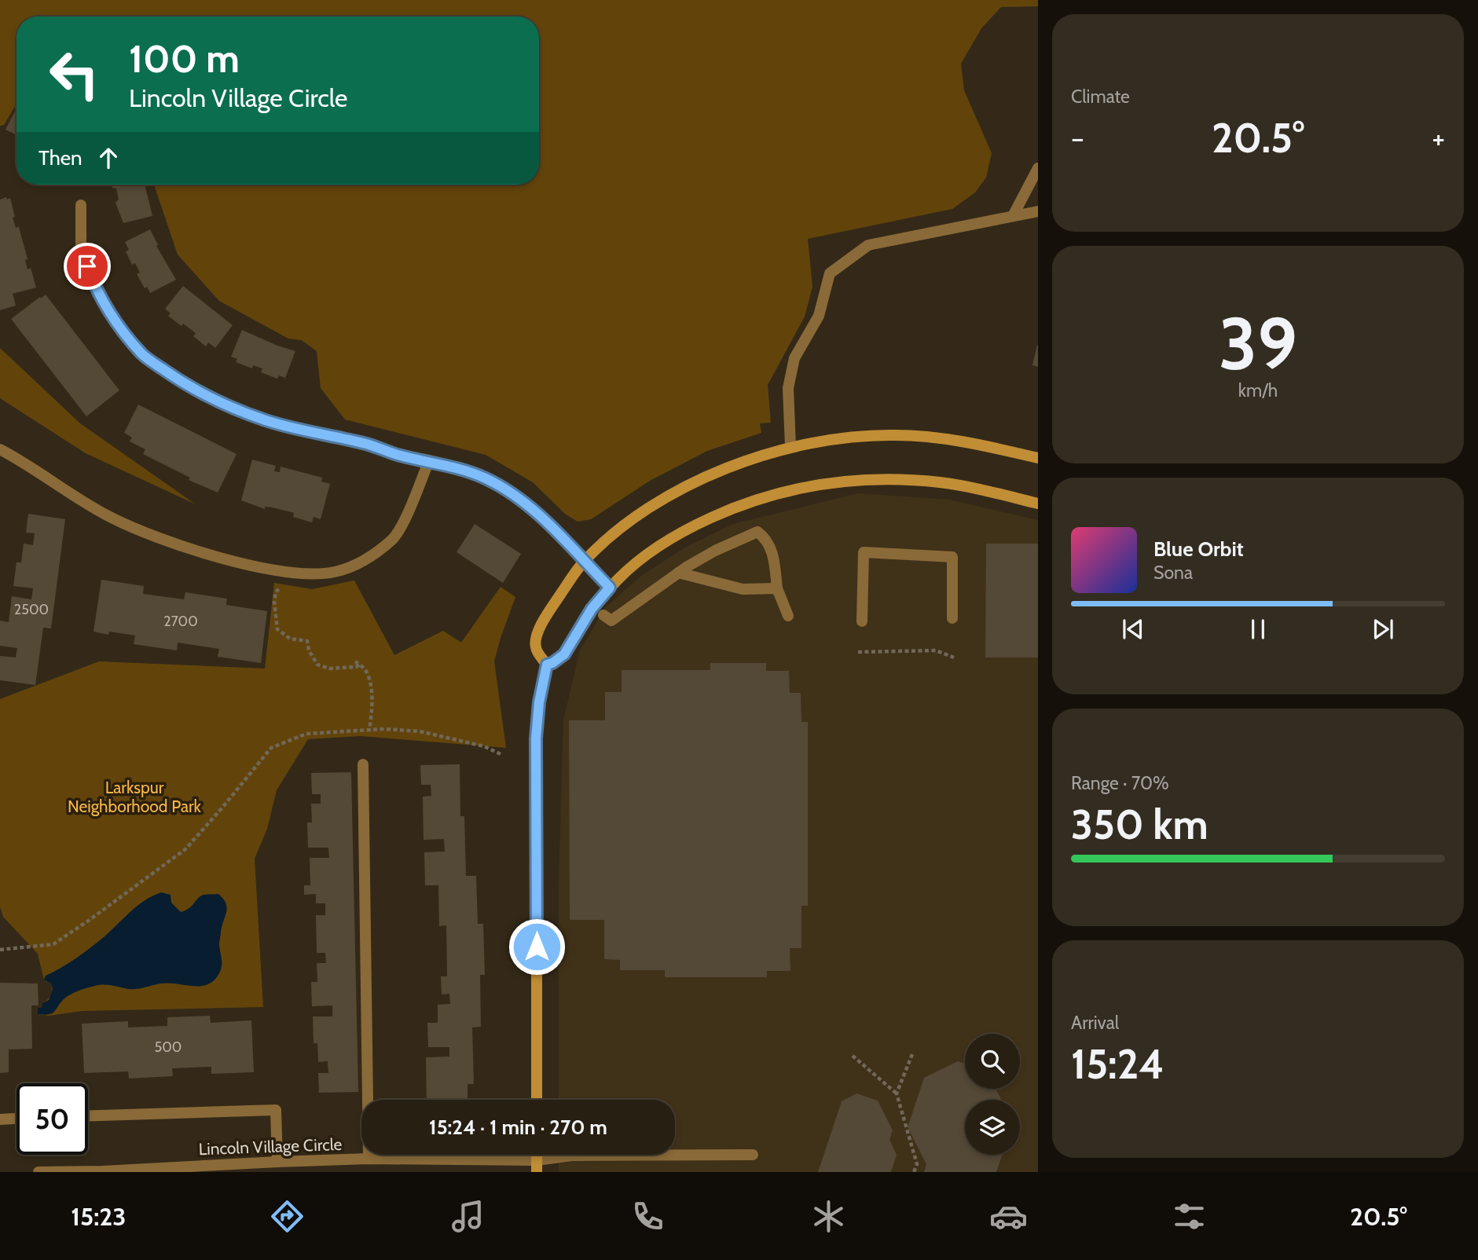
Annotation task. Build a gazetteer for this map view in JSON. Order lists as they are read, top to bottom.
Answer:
{
  "streets": {
    "street": ["Lincoln Village Circle"]
  },
  "parks": ["Larkspur Neighborhood Park"],
  "house_numbers": ["2500", "2700", "500"],
  "page": {
    "tile": [
      "Climate",
      ["39", "km/h"],
      ["Range · 70%", "350 km"],
      ["Arrival", "15:24"]
    ],
    "turn": ["100 m", "Lincoln Village Circle"],
    "heat": ["−", "20.5°", "+"],
    "then": "Then",
    "song": ["Blue Orbit", "Sona"],
    "limit": "50",
    "trip": "15:24 · 1 min · 270 m",
    "tabs": ["15:23", "20.5°"]
  }
}
